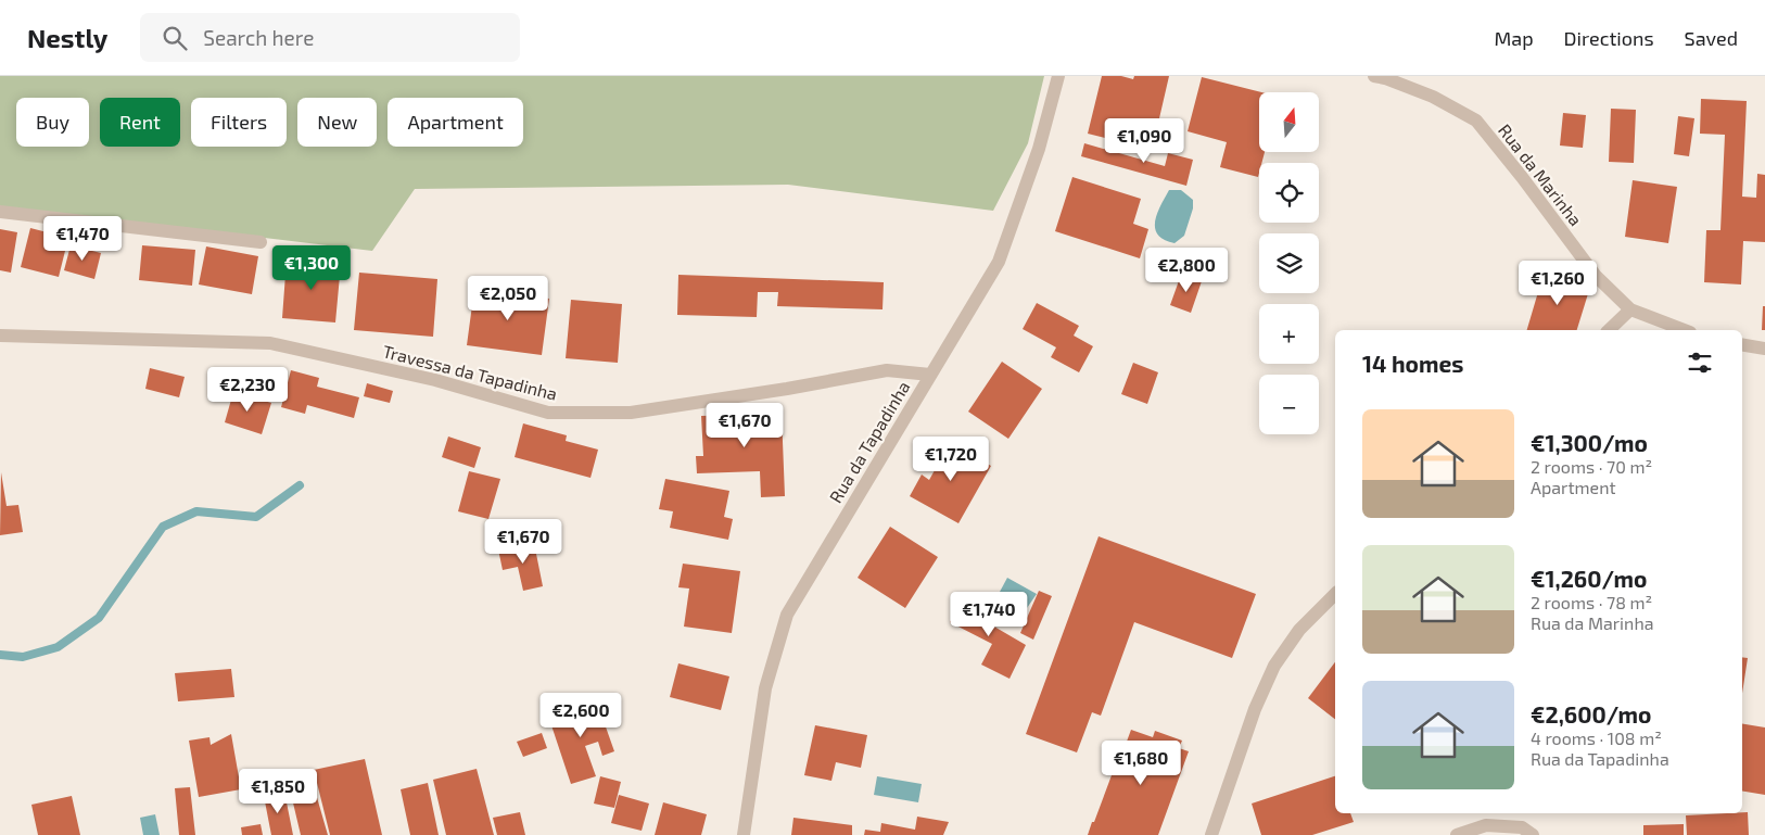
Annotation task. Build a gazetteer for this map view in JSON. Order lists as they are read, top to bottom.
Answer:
{
  "streets": {
    "street": ["Rua da Marinha", "Travessa da Tapadinha", "Rua da Tapadinha"]
  },
  "crossings": [
    ["Travessa da Tapadinha", "Rua da Tapadinha"]
  ],
  "north": "top",
  "page": {
    "header": "Nestly",
    "search": "Search here",
    "nav": ["Map", "Directions", "Saved"],
    "map_buttons": ["+", "−"],
    "chip": [
      "Buy",
      "Rent",
      "Filters",
      "New",
      "Apartment"
    ],
    "price": [
      "€1,090",
      "€1,470",
      "€1,300",
      "€2,800",
      "€1,260",
      "€2,050",
      "€2,230",
      "€1,670",
      "€1,720",
      "€1,670",
      "€1,740",
      "€2,600",
      "€1,680",
      "€1,850"
    ],
    "heading": "14 homes",
    "list": [
      {
        "name": "€1,300/mo",
        "note": "2 rooms · 70 m² · Apartment"
      },
      {
        "name": "€1,260/mo",
        "note": "2 rooms · 78 m² · Rua da Marinha"
      },
      {
        "name": "€2,600/mo",
        "note": "4 rooms · 108 m² · Rua da Tapadinha"
      }
    ]
  }
}
